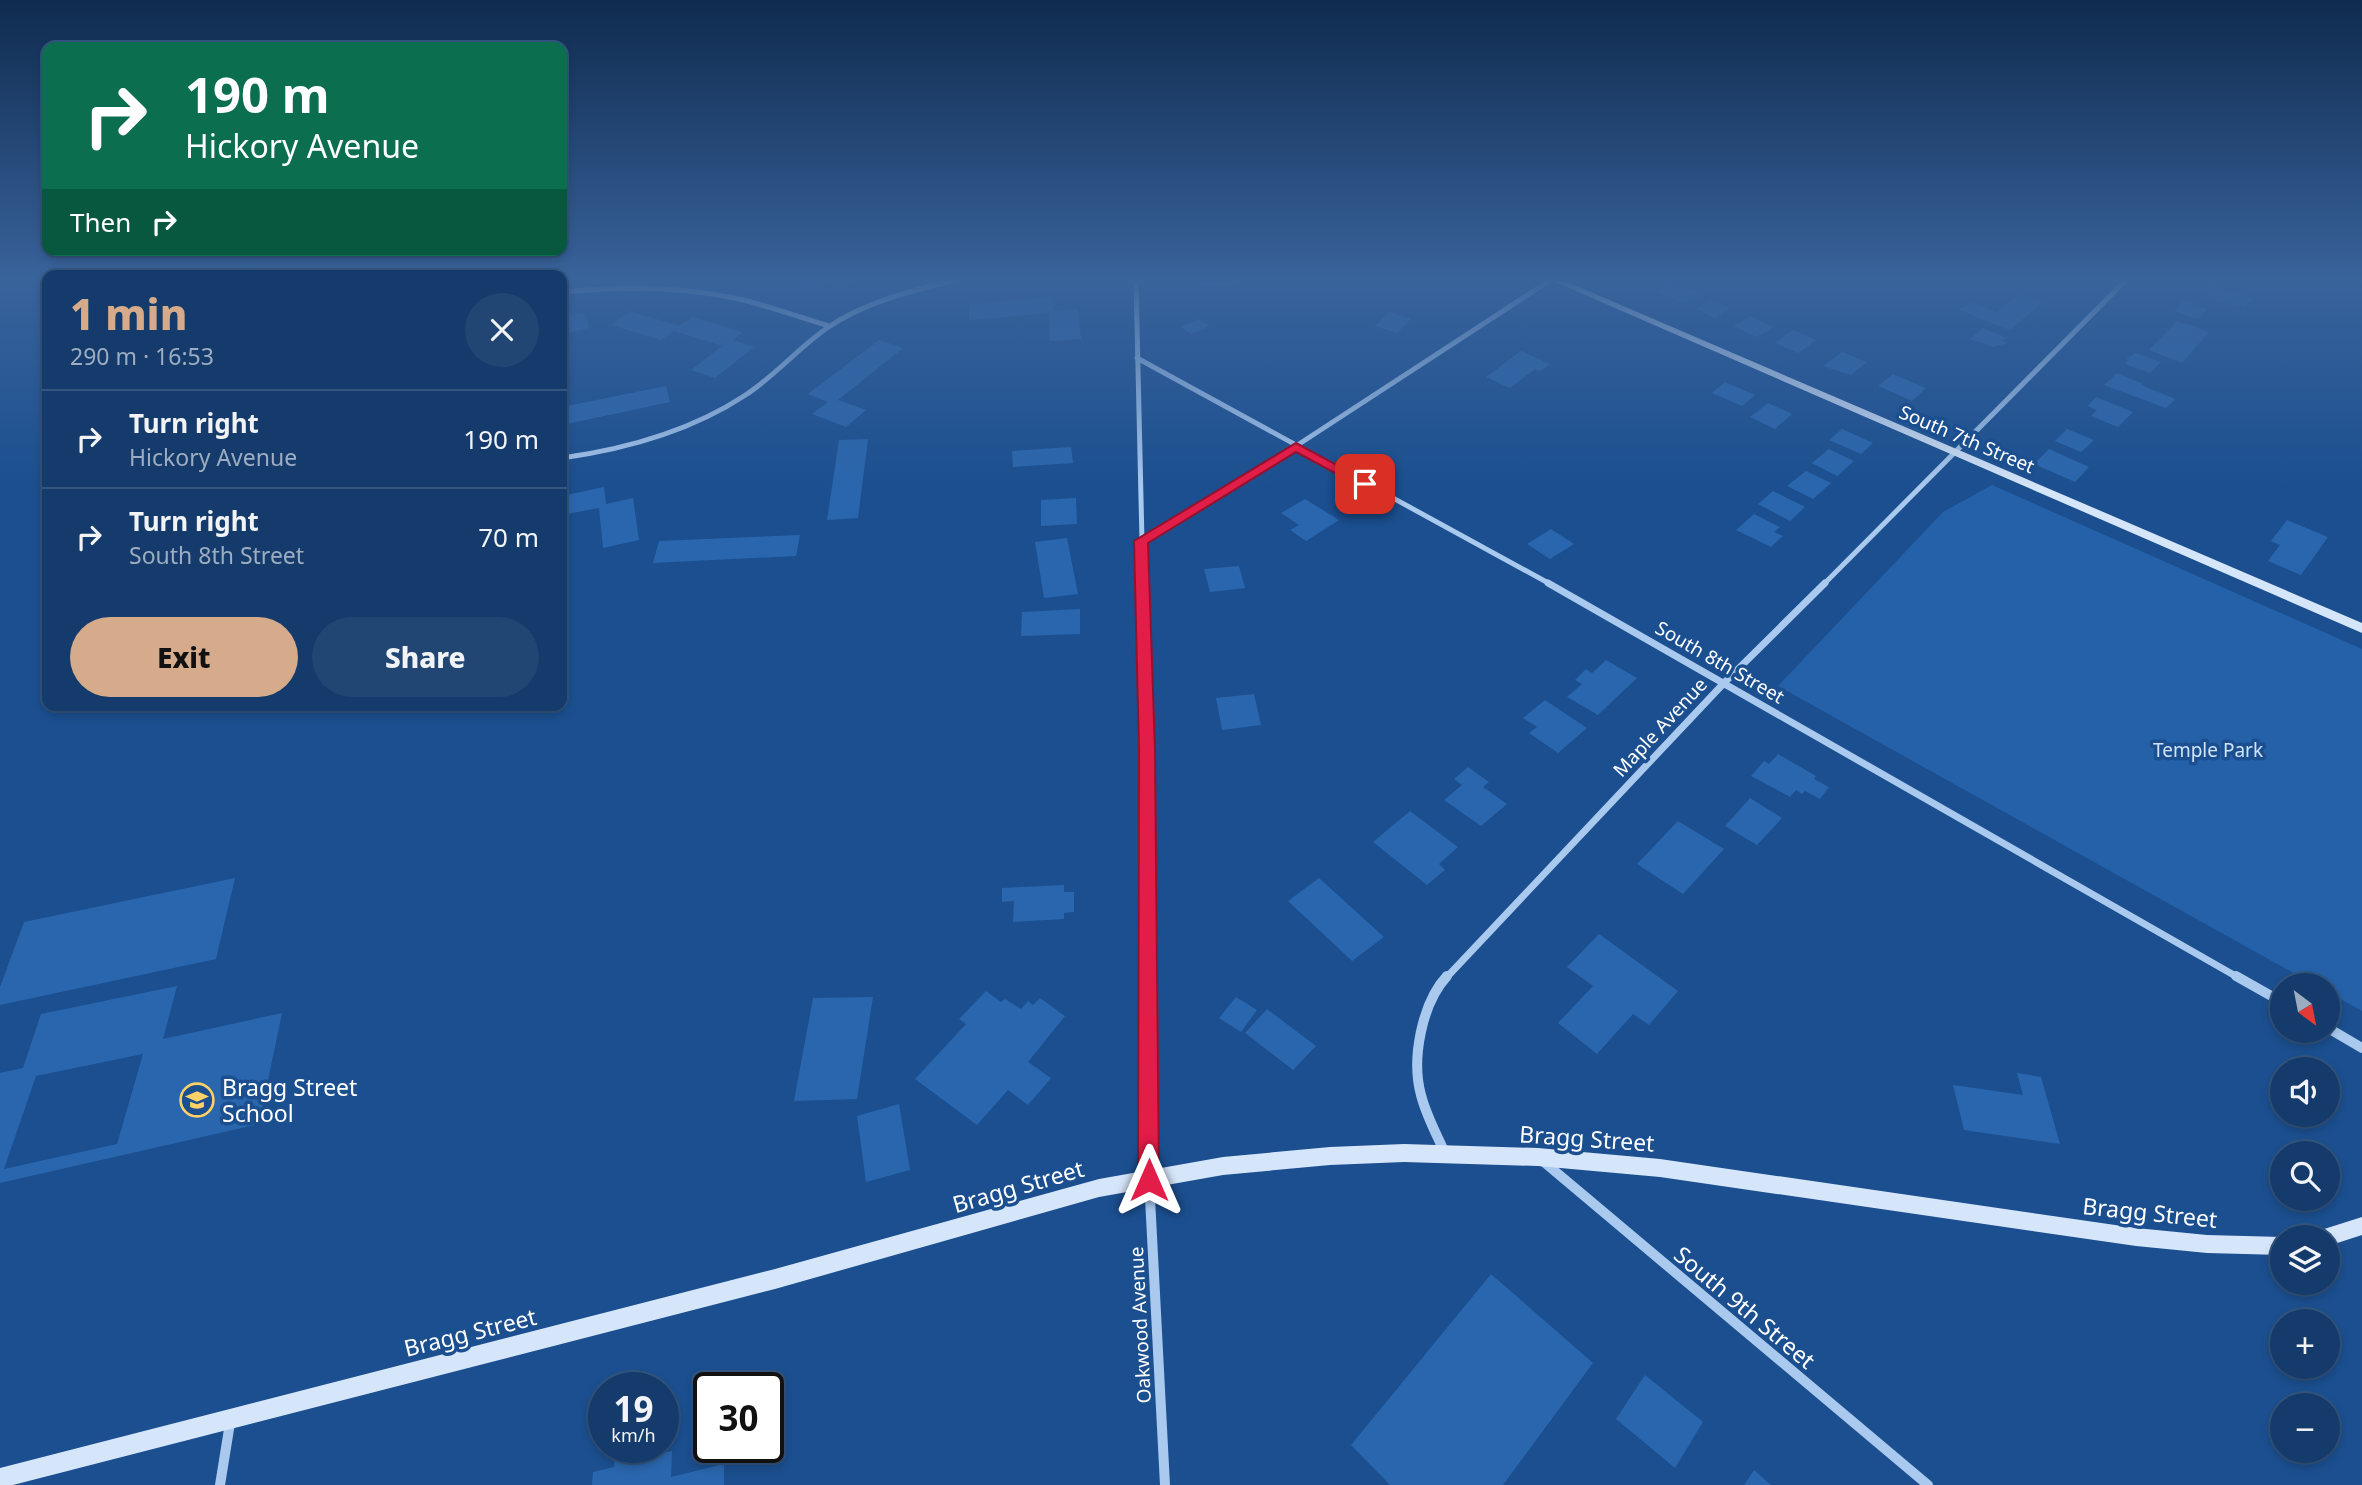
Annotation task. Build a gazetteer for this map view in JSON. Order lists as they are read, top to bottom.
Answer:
{
  "streets": {
    "street": [
      "South 7th Street",
      "South 8th Street",
      "Maple Avenue",
      "Bragg Street",
      "South 9th Street",
      "Oakwood Avenue"
    ]
  },
  "crossings": [
    ["South 7th Street", "Maple Avenue"],
    ["South 8th Street", "Maple Avenue"],
    ["South 8th Street", "Oakwood Avenue"],
    ["Maple Avenue", "Bragg Street"],
    ["Bragg Street", "South 9th Street"],
    ["Bragg Street", "Oakwood Avenue"]
  ],
  "parks": ["Temple Park"],
  "places": {
    "school or university": ["Bragg Street School"]
  },
  "north": "bottom right",
  "page": {
    "turn": ["190 m", "Hickory Avenue"],
    "then": "Then",
    "heading": ["1 min", "290 m · 16:53"],
    "list": [
      {
        "name": "Turn right",
        "note": "Hickory Avenue",
        "value": "190 m"
      },
      {
        "name": "Turn right",
        "note": "South 8th Street",
        "value": "70 m"
      }
    ],
    "buttons": ["Exit", "Share"],
    "map_buttons": ["+", "−"],
    "speed": "19 km/h",
    "limit": "30"
  }
}
